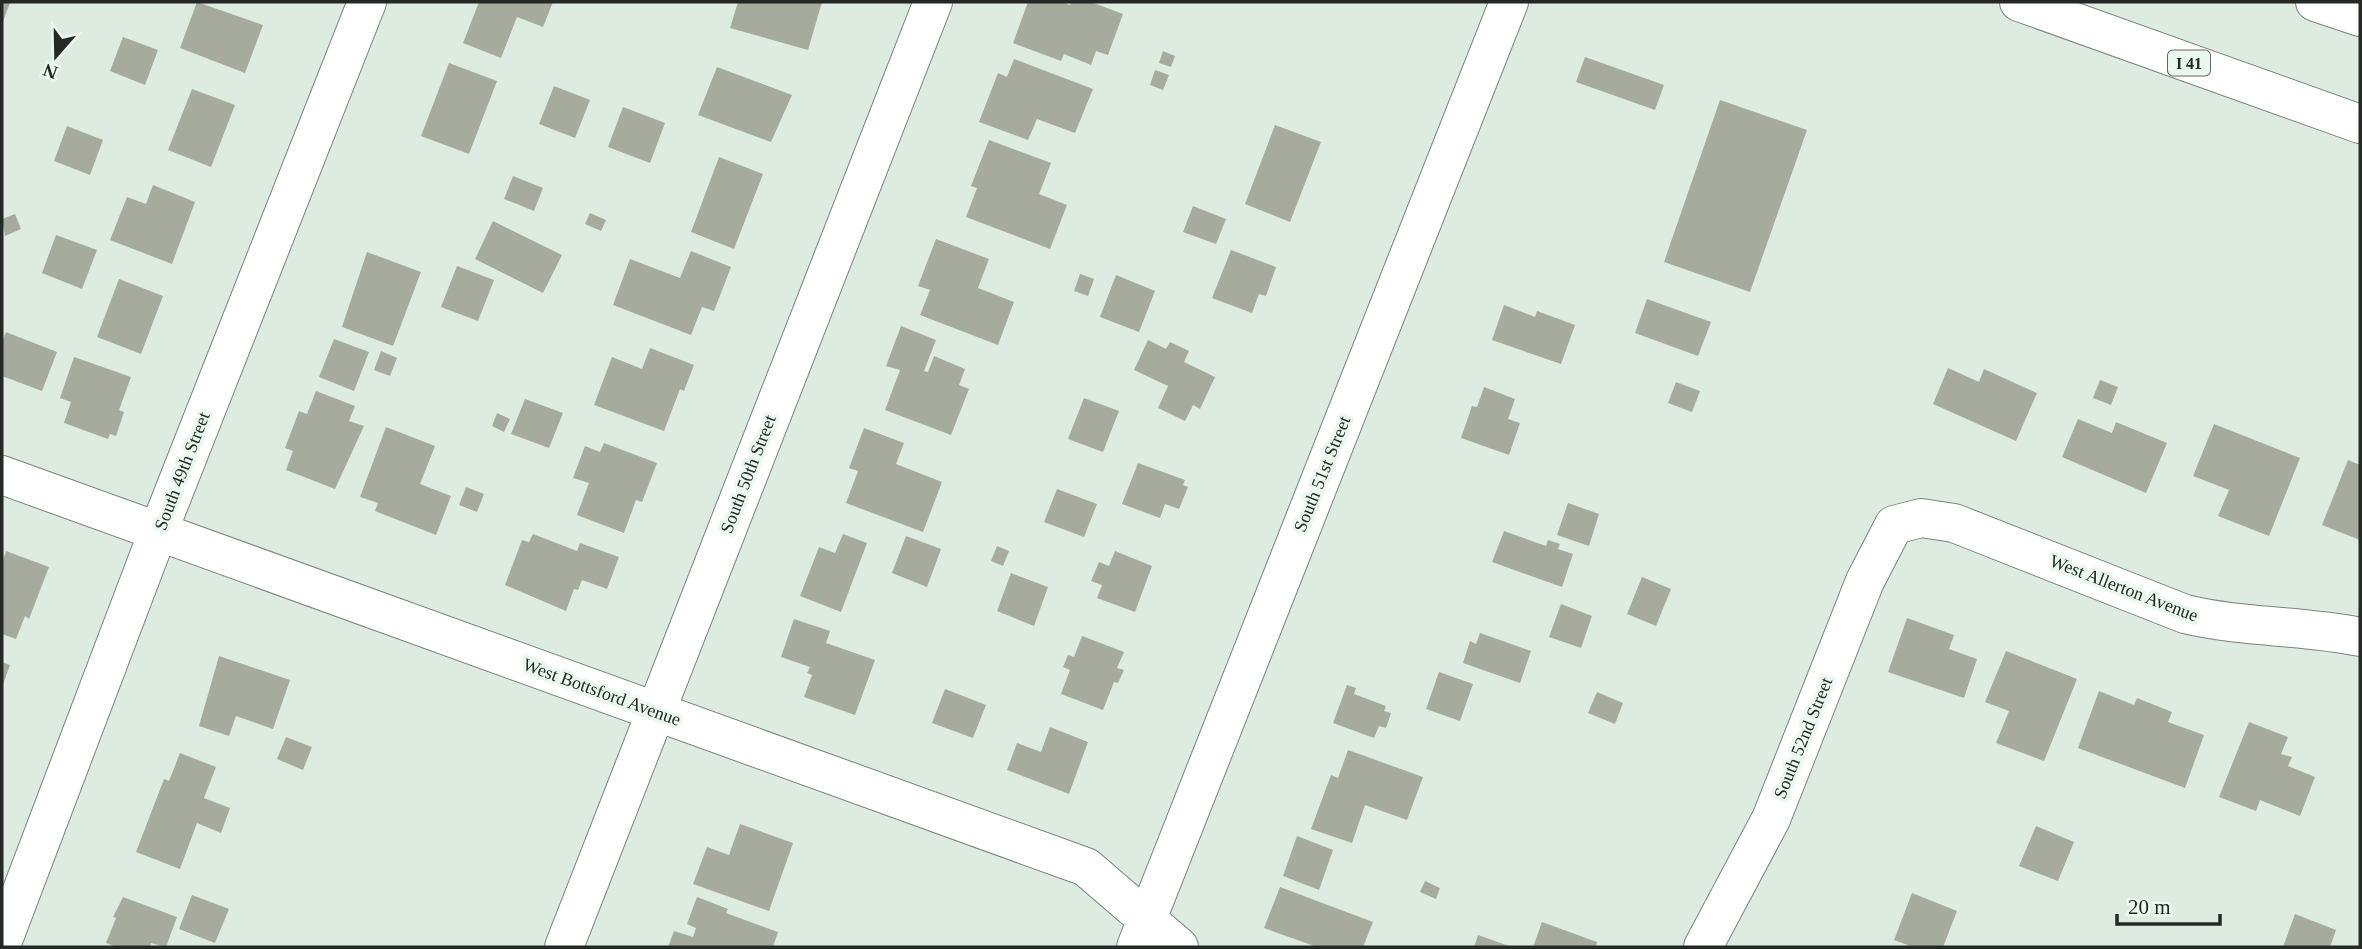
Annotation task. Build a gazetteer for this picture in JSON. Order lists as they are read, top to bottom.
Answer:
{
  "streets": {
    "main road": [
      "I 41",
      "South 49th Street",
      "South 50th Street",
      "South 51st Street",
      "West Allerton Avenue",
      "West Bottsford Avenue",
      "South 52nd Street"
    ]
  },
  "crossings": [
    ["South 49th Street", "West Bottsford Avenue"],
    ["South 50th Street", "West Bottsford Avenue"],
    ["South 51st Street", "West Bottsford Avenue"],
    ["West Allerton Avenue", "South 52nd Street"]
  ],
  "scale_bar": "20 m",
  "north": "bottom"
}
